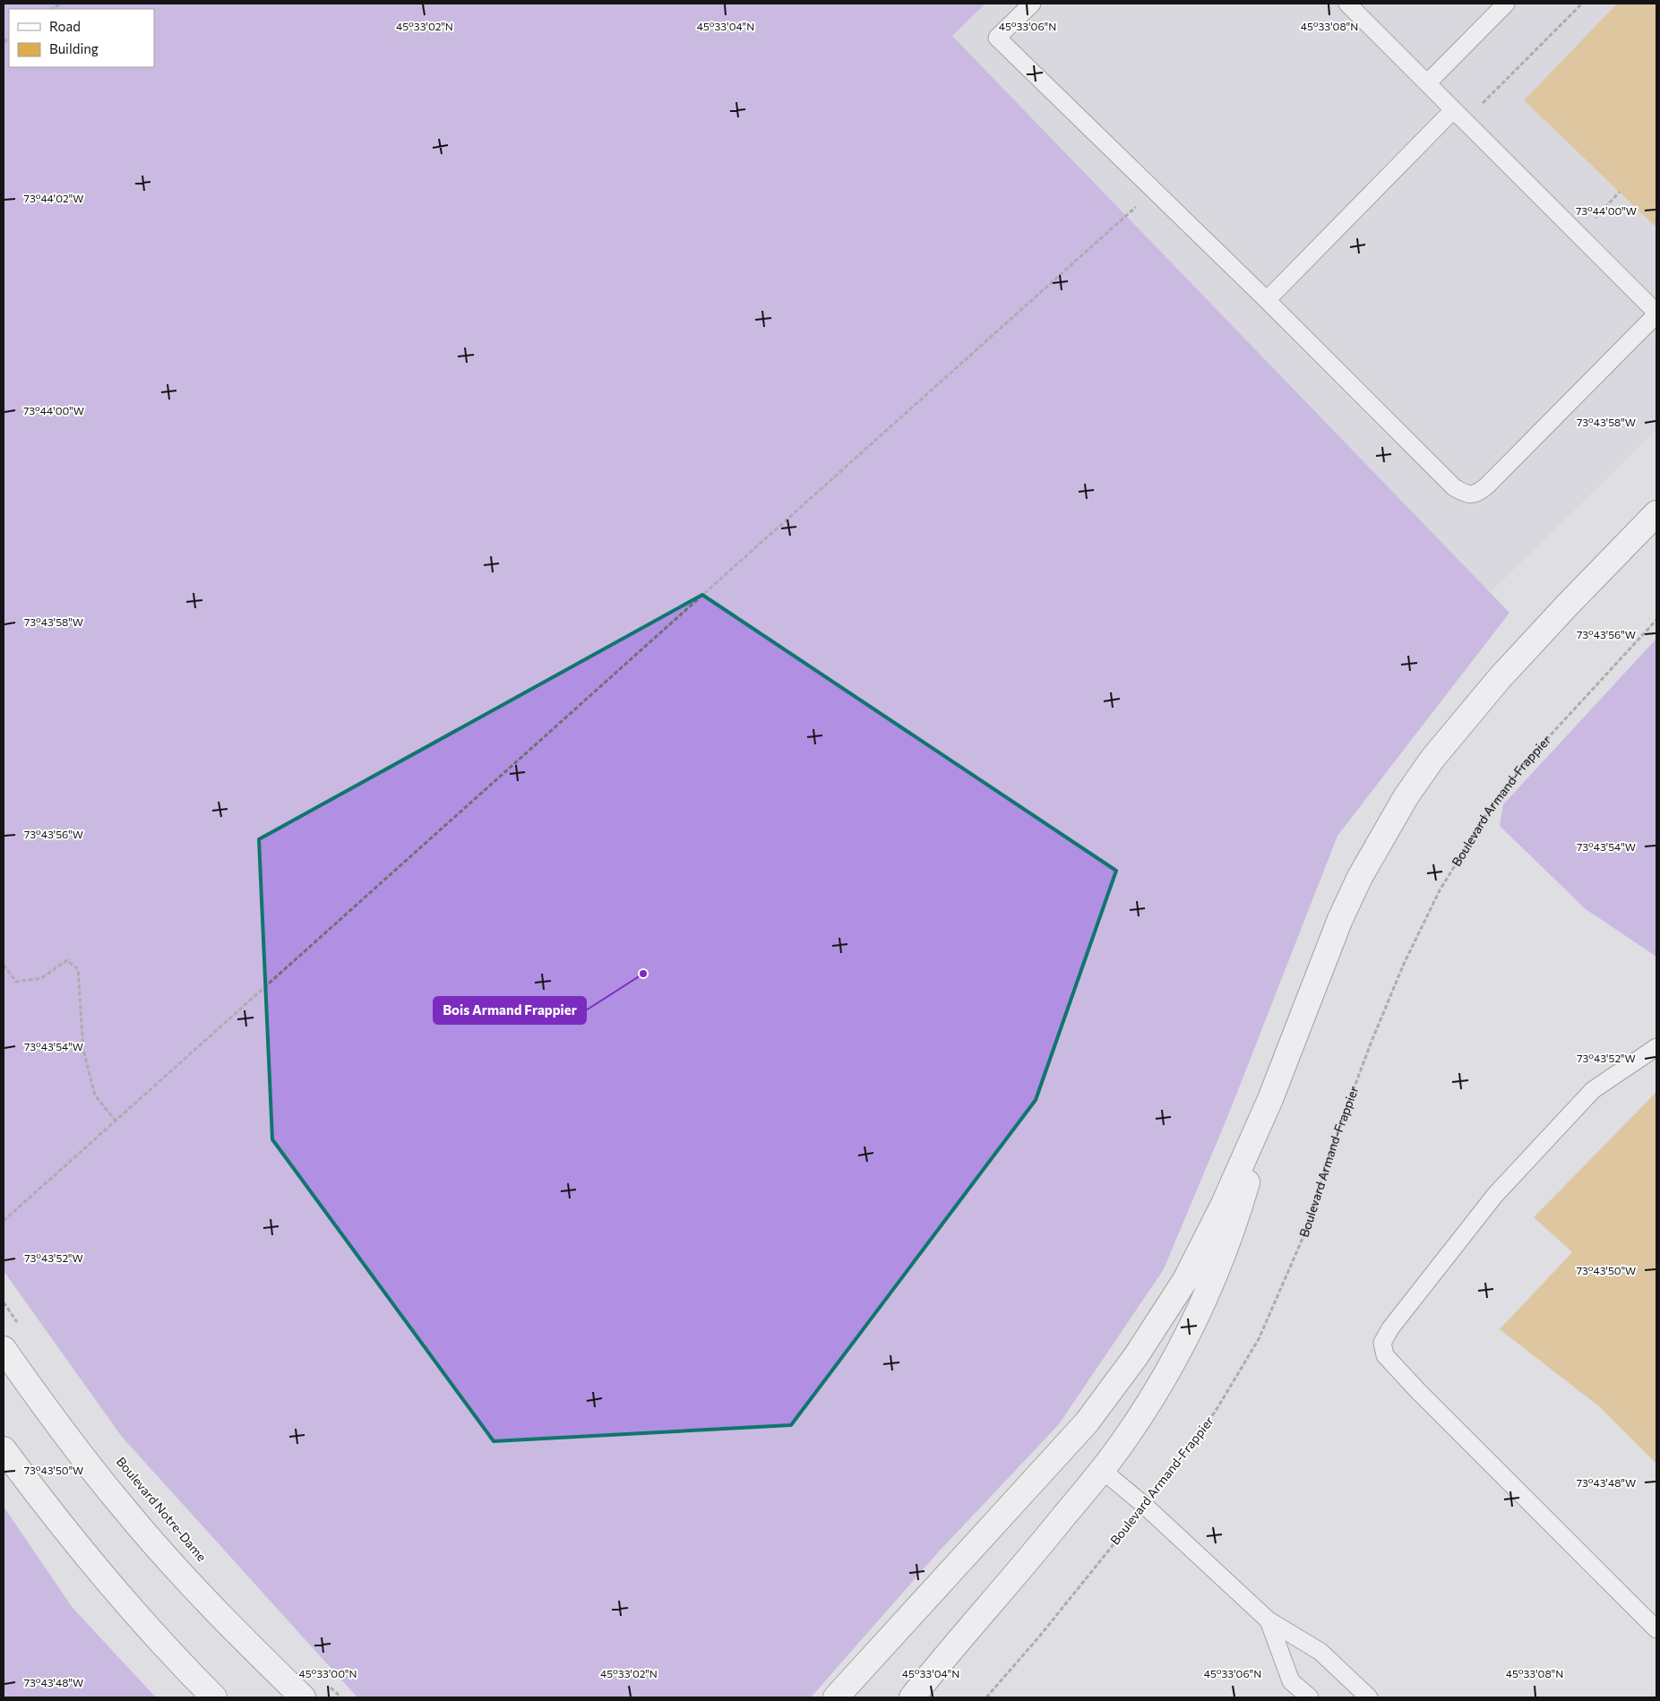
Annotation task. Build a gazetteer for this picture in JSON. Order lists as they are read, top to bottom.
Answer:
{
  "streets": {
    "path": ["Boulevard Armand-Frappier"]
  },
  "places": ["Bois Armand Frappier"],
  "legend": ["Road", "Building"],
  "coordinates": [
    "45°33'02\"N",
    "45°33'04\"N",
    "45°33'06\"N",
    "45°33'08\"N",
    "73°44'02\"W",
    "73°44'00\"W",
    "73°43'58\"W",
    "73°43'56\"W",
    "73°43'54\"W",
    "73°43'52\"W",
    "73°43'50\"W",
    "73°43'48\"W",
    "45°33'00\"N"
  ]
}
